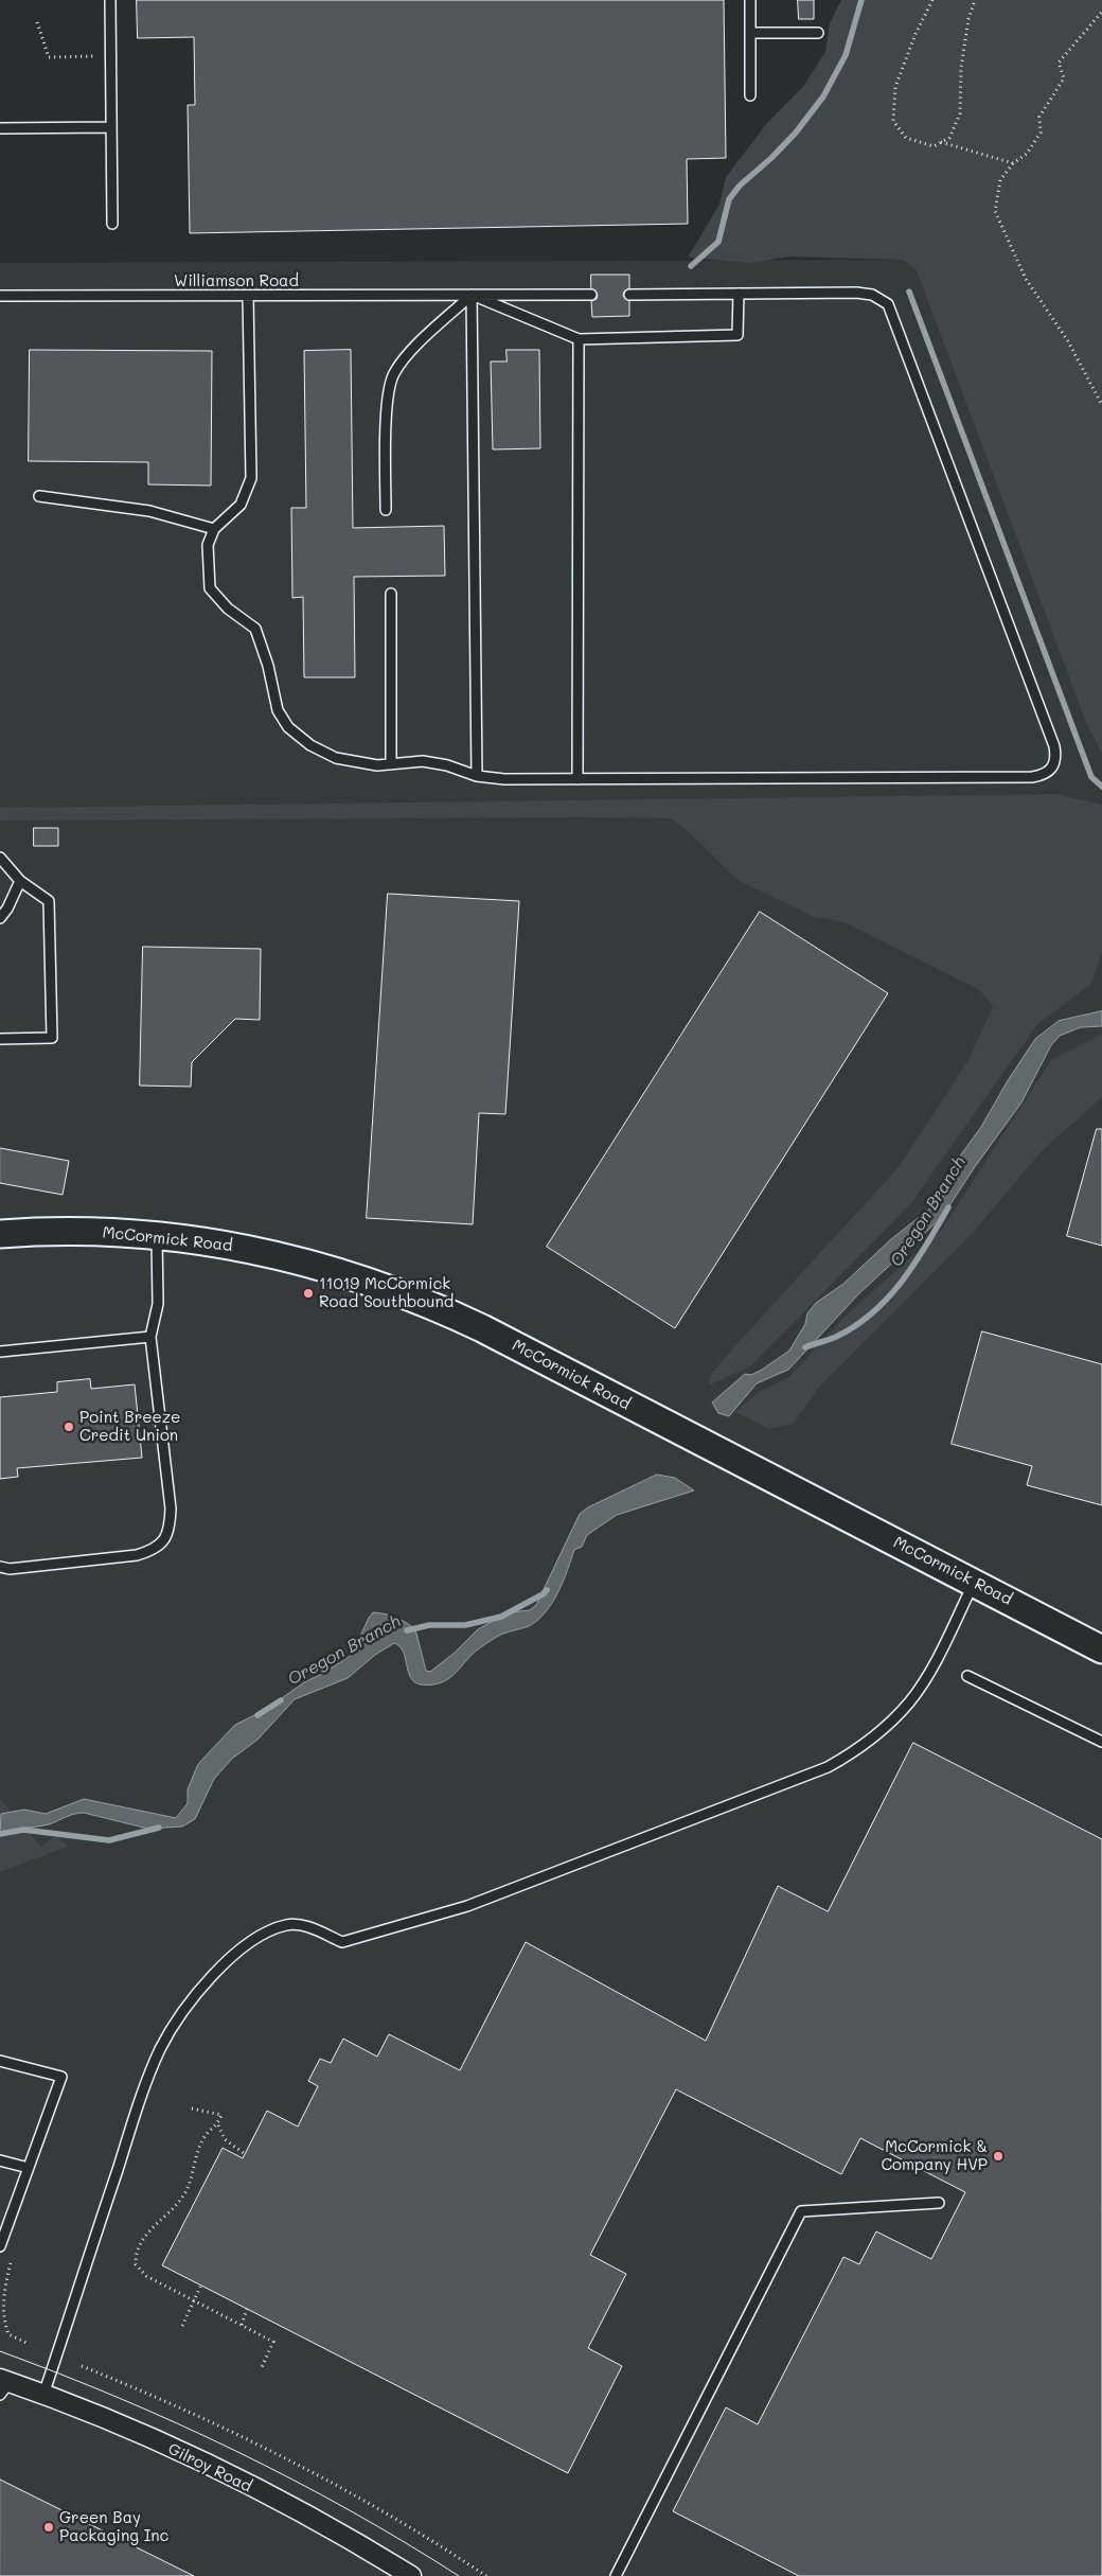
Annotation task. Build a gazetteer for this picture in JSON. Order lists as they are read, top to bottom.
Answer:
{
  "streets": {
    "main road": ["McCormick Road"],
    "street": ["Gilroy Road"],
    "lane": ["Williamson Road"]
  },
  "water": ["Oregon Branch"],
  "places": [
    "11019 McCormick Road Southbound",
    "Point Breeze Credit Union",
    "McCormick & Company HVP",
    "Green Bay Packaging Inc"
  ]
}
